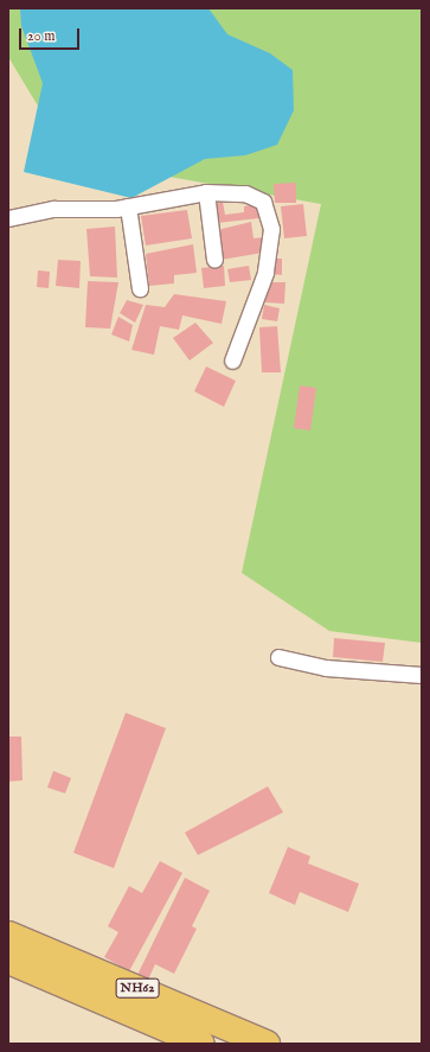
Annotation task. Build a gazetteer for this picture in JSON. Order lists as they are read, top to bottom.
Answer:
{
  "streets": {
    "highway": ["NH62"]
  },
  "scale_bar": "20 m"
}
